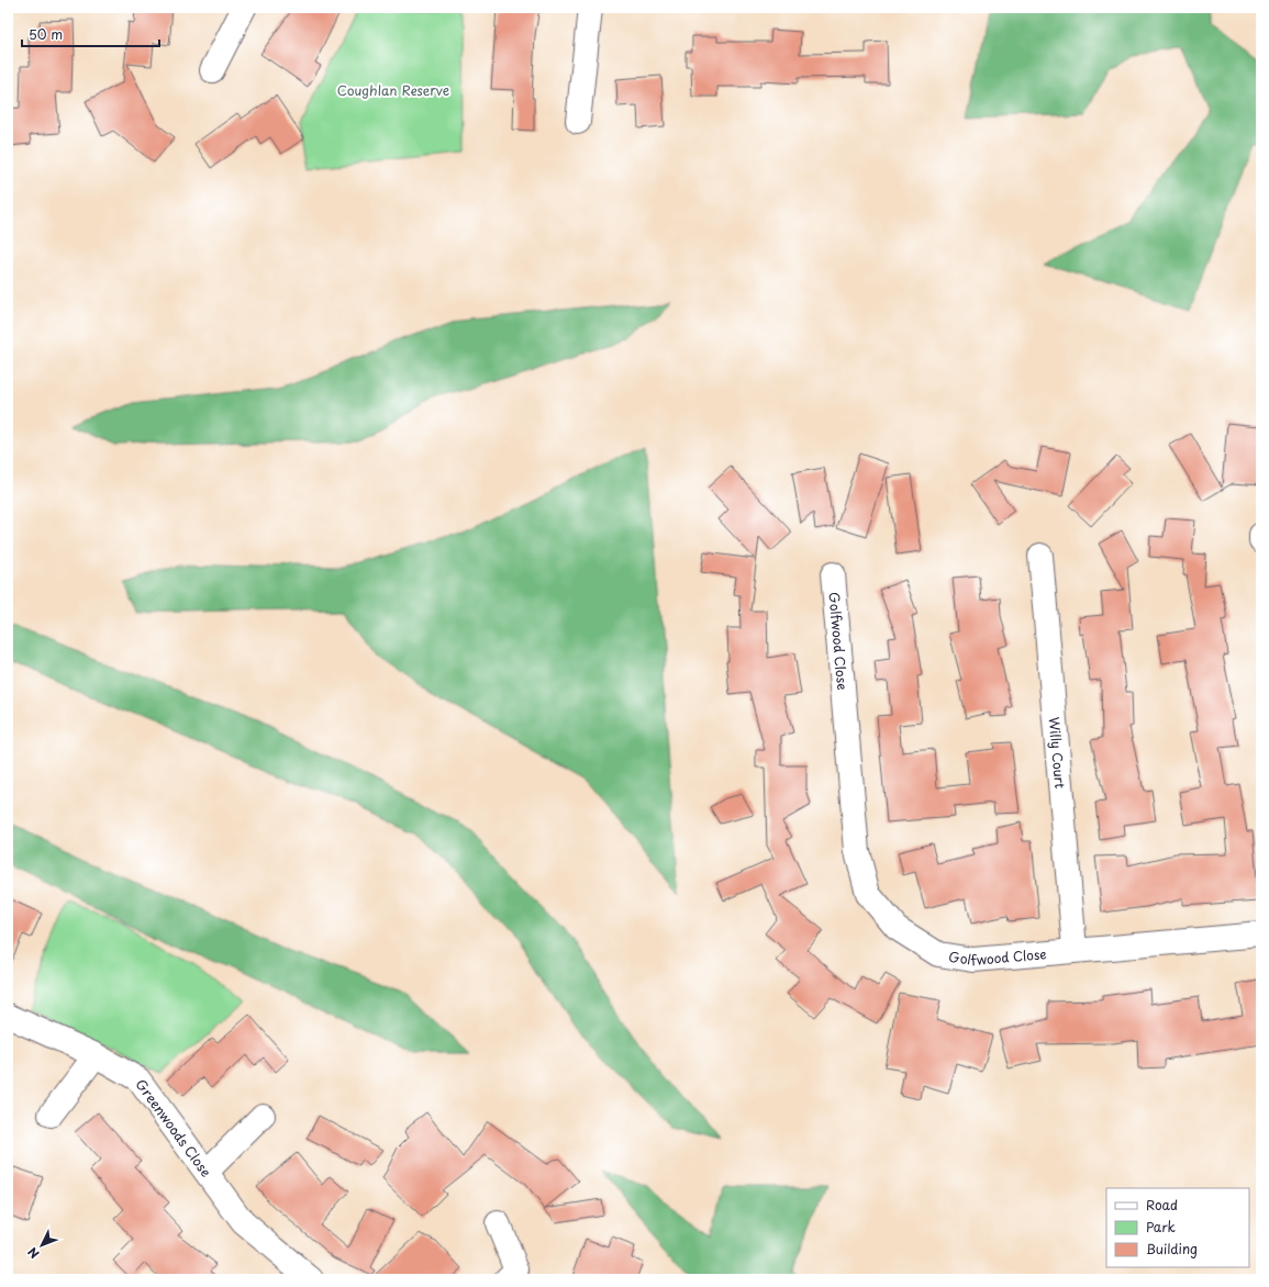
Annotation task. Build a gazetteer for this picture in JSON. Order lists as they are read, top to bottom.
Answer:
{
  "streets": {
    "street": ["Golfwood Close", "Willy Court", "Greenwoods Close"]
  },
  "crossings": [
    ["Golfwood Close", "Willy Court"]
  ],
  "parks": ["Coughlan Reserve"],
  "legend": ["Road", "Park", "Building"],
  "scale_bar": "50 m",
  "north": "bottom left"
}
